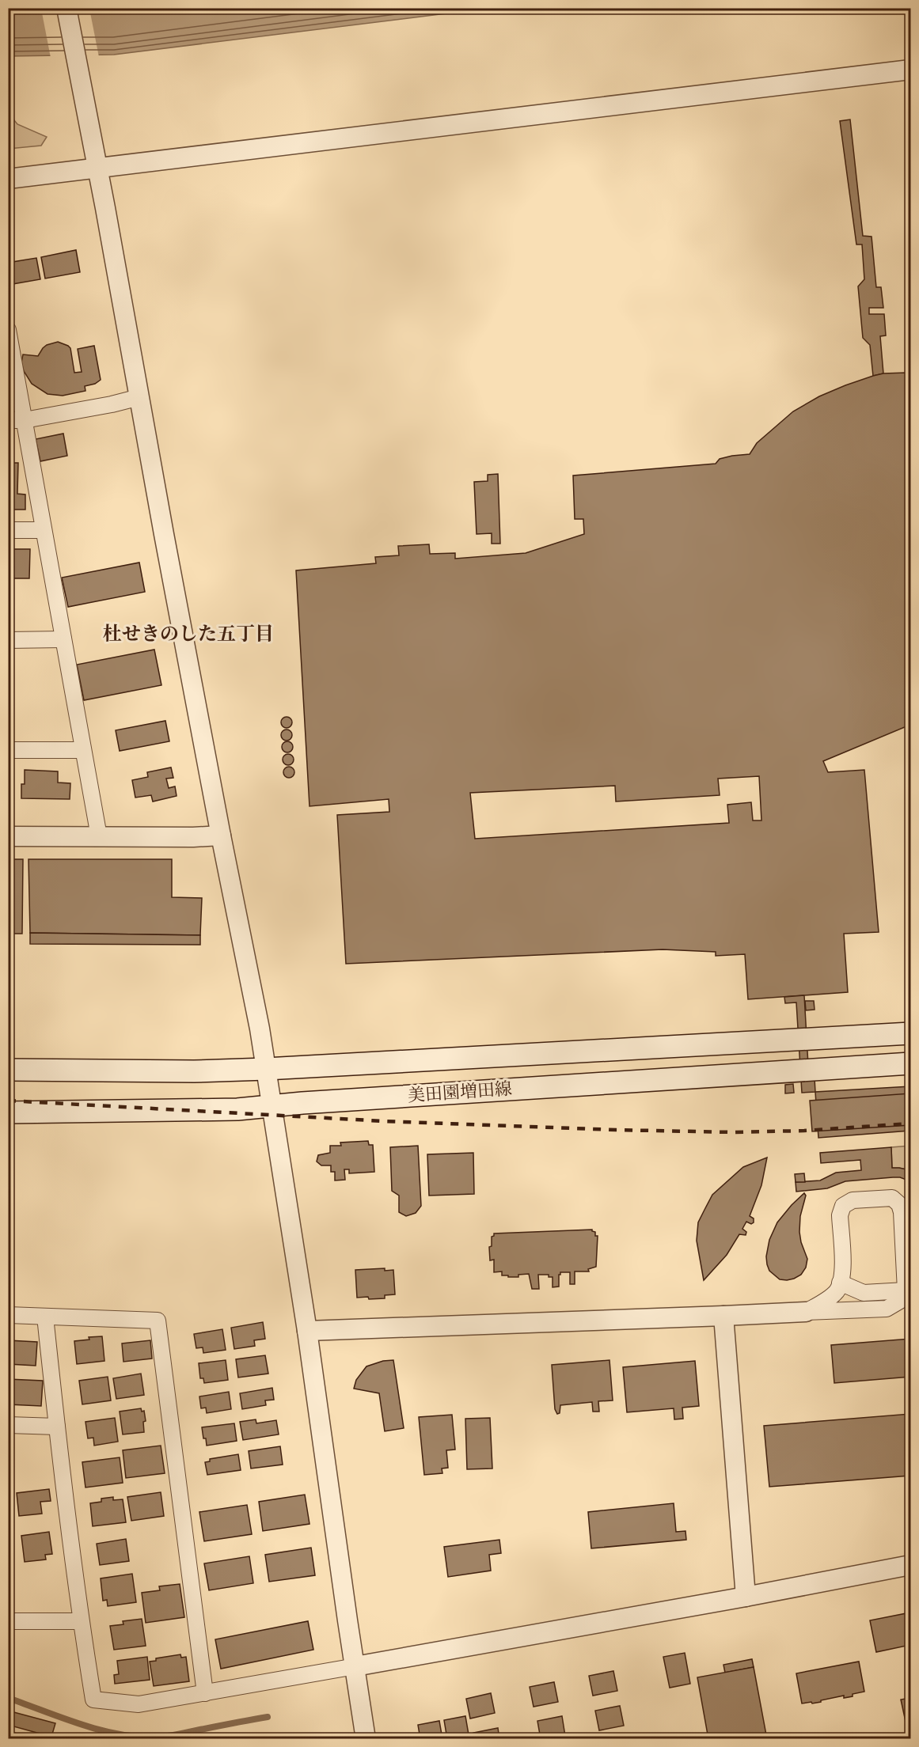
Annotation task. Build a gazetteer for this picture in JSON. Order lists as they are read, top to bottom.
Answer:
{
  "streets": {
    "main road": ["美田園増田線"]
  },
  "districts": ["杜せきのした五丁目"]
}
